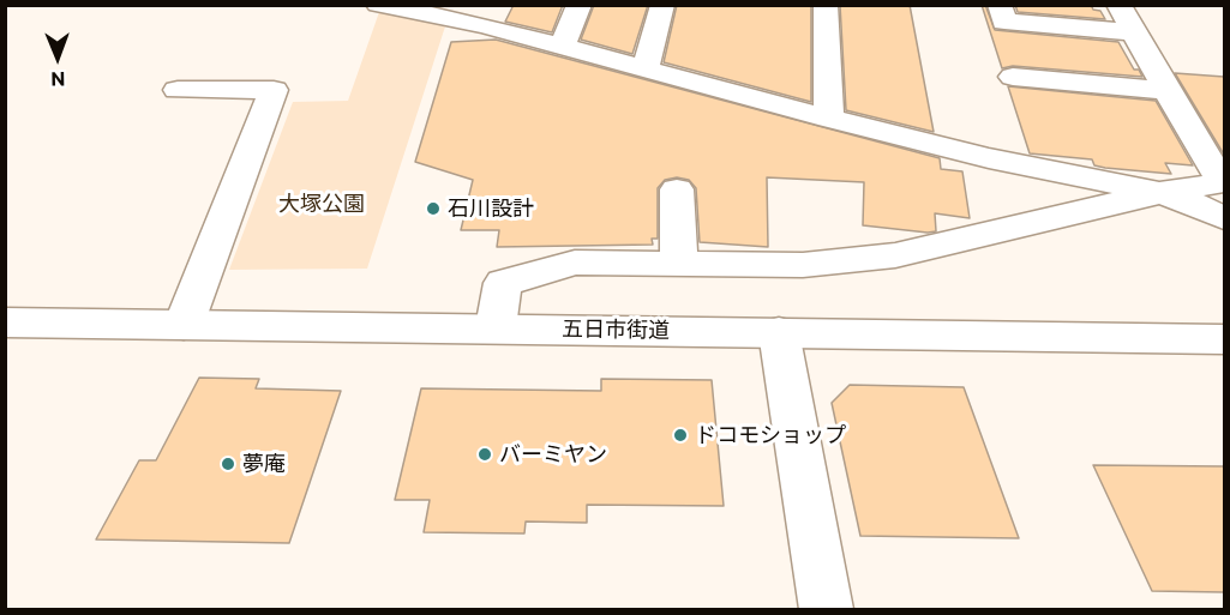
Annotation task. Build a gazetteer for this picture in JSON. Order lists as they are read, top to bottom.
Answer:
{
  "streets": {
    "street": ["五日市街道"]
  },
  "parks": ["大塚公園"],
  "places": [
    "石川設計",
    "ドコモショップ",
    "バーミヤン",
    "夢庵"
  ],
  "north": "bottom"
}
